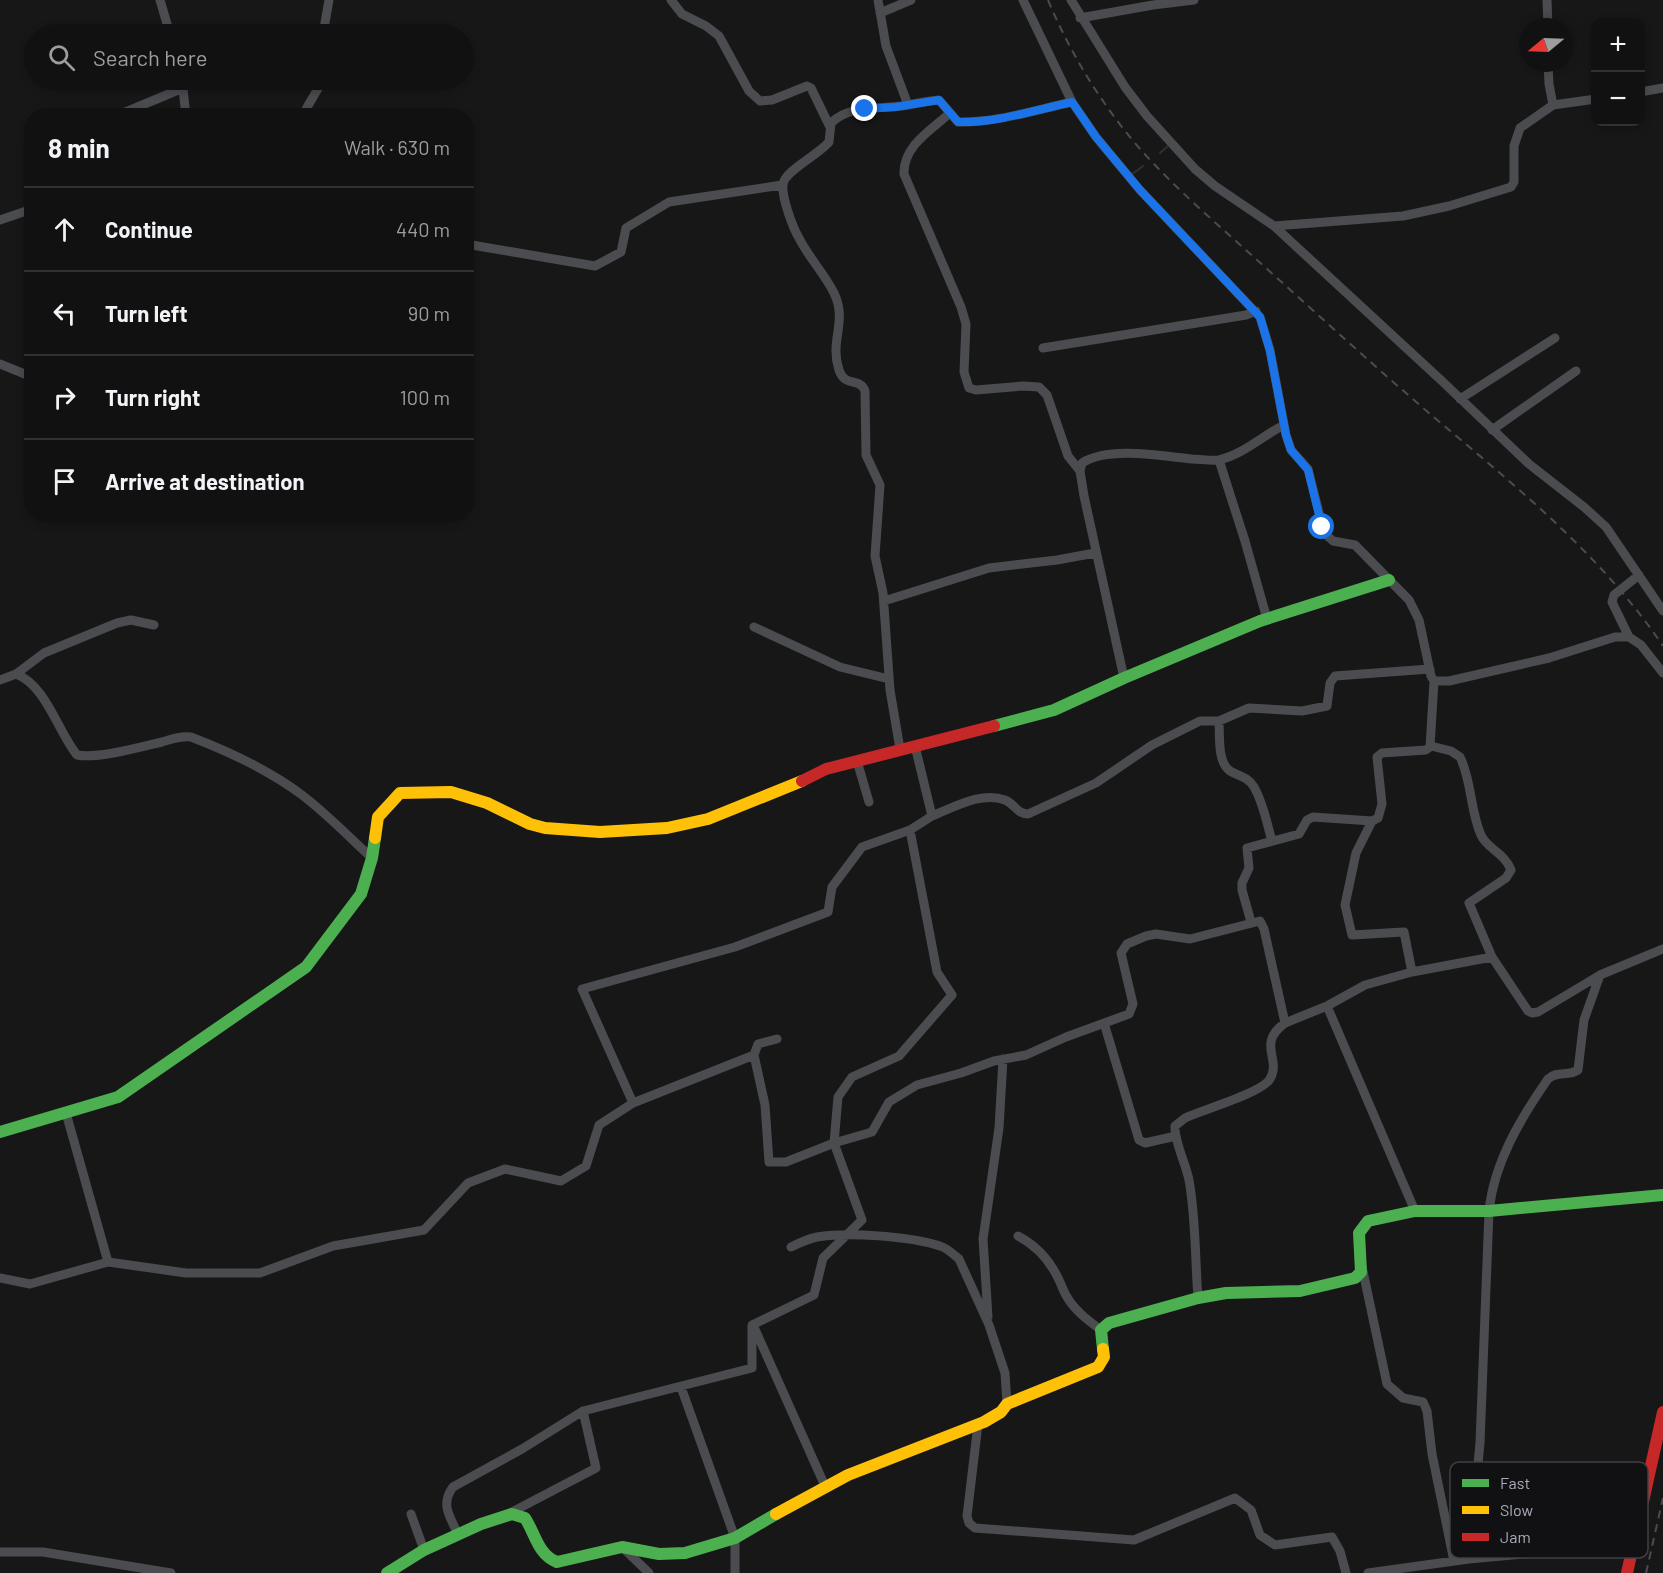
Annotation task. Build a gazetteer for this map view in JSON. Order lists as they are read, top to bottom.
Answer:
{
  "legend": ["Fast", "Slow", "Jam"],
  "north": "left",
  "page": {
    "map_buttons": ["+", "−"],
    "search": "Search here",
    "heading": ["8 min", "Walk · 630 m"],
    "list": [
      ["Continue", "440 m"],
      ["Turn left", "90 m"],
      ["Turn right", "100 m"],
      "Arrive at destination"
    ]
  }
}
